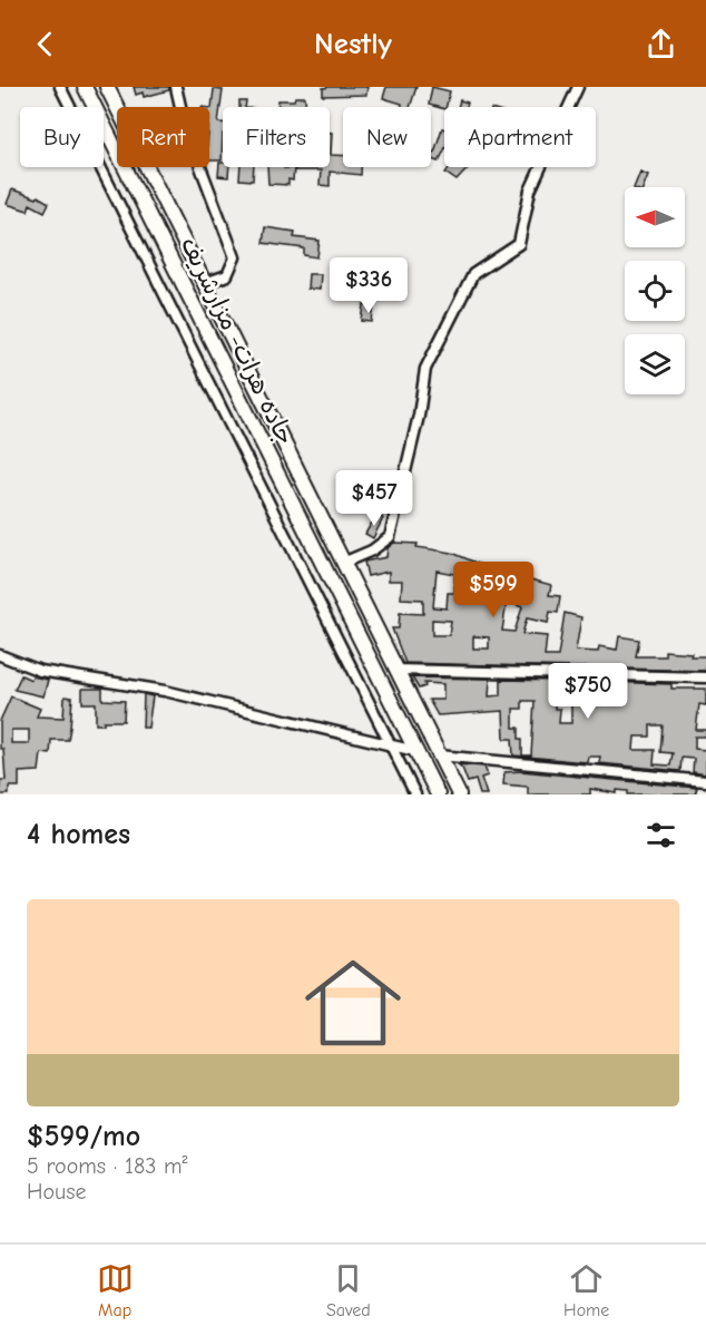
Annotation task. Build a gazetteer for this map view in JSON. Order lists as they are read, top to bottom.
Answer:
{
  "streets": {
    "highway": ["جاده هرات- مزارشریف"]
  },
  "north": "left",
  "page": {
    "header": "Nestly",
    "chip": [
      "Buy",
      "Rent",
      "Filters",
      "New",
      "Apartment"
    ],
    "price": [
      "$336",
      "$457",
      "$599",
      "$750"
    ],
    "heading": "4 homes",
    "list": [
      {
        "name": "$599/mo",
        "note": "5 rooms · 183 m² · House"
      }
    ],
    "tabs": ["Map", "Saved", "Home"]
  }
}
